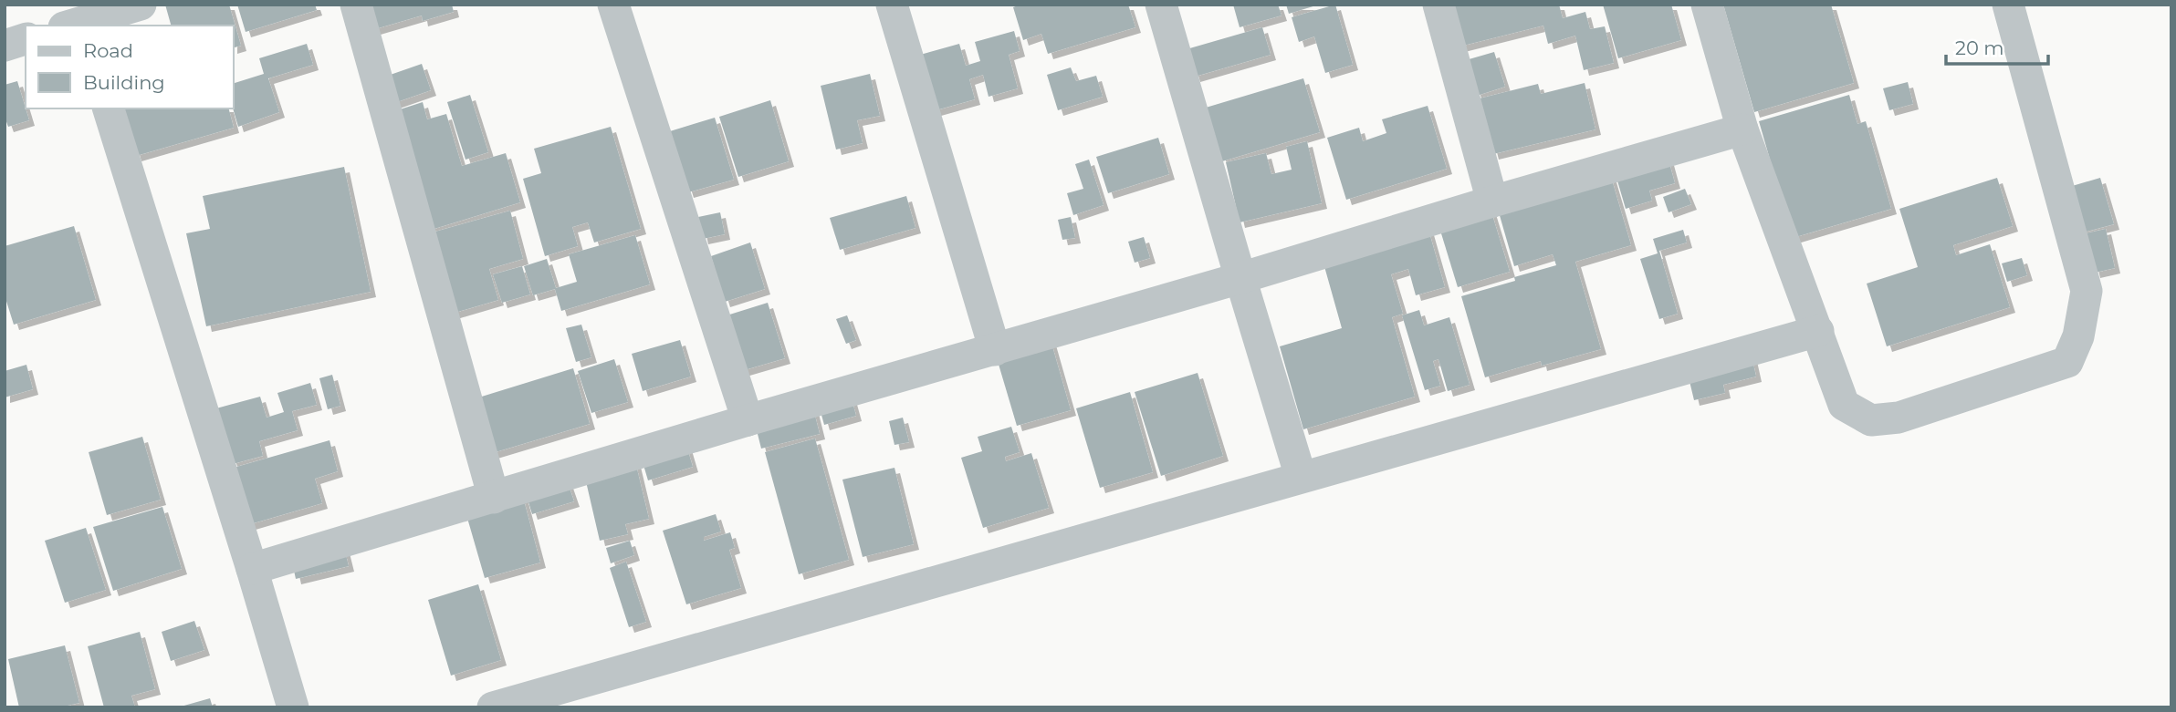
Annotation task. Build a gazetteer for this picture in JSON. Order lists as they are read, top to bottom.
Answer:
{
  "legend": ["Road", "Building"],
  "scale_bar": "20 m"
}
